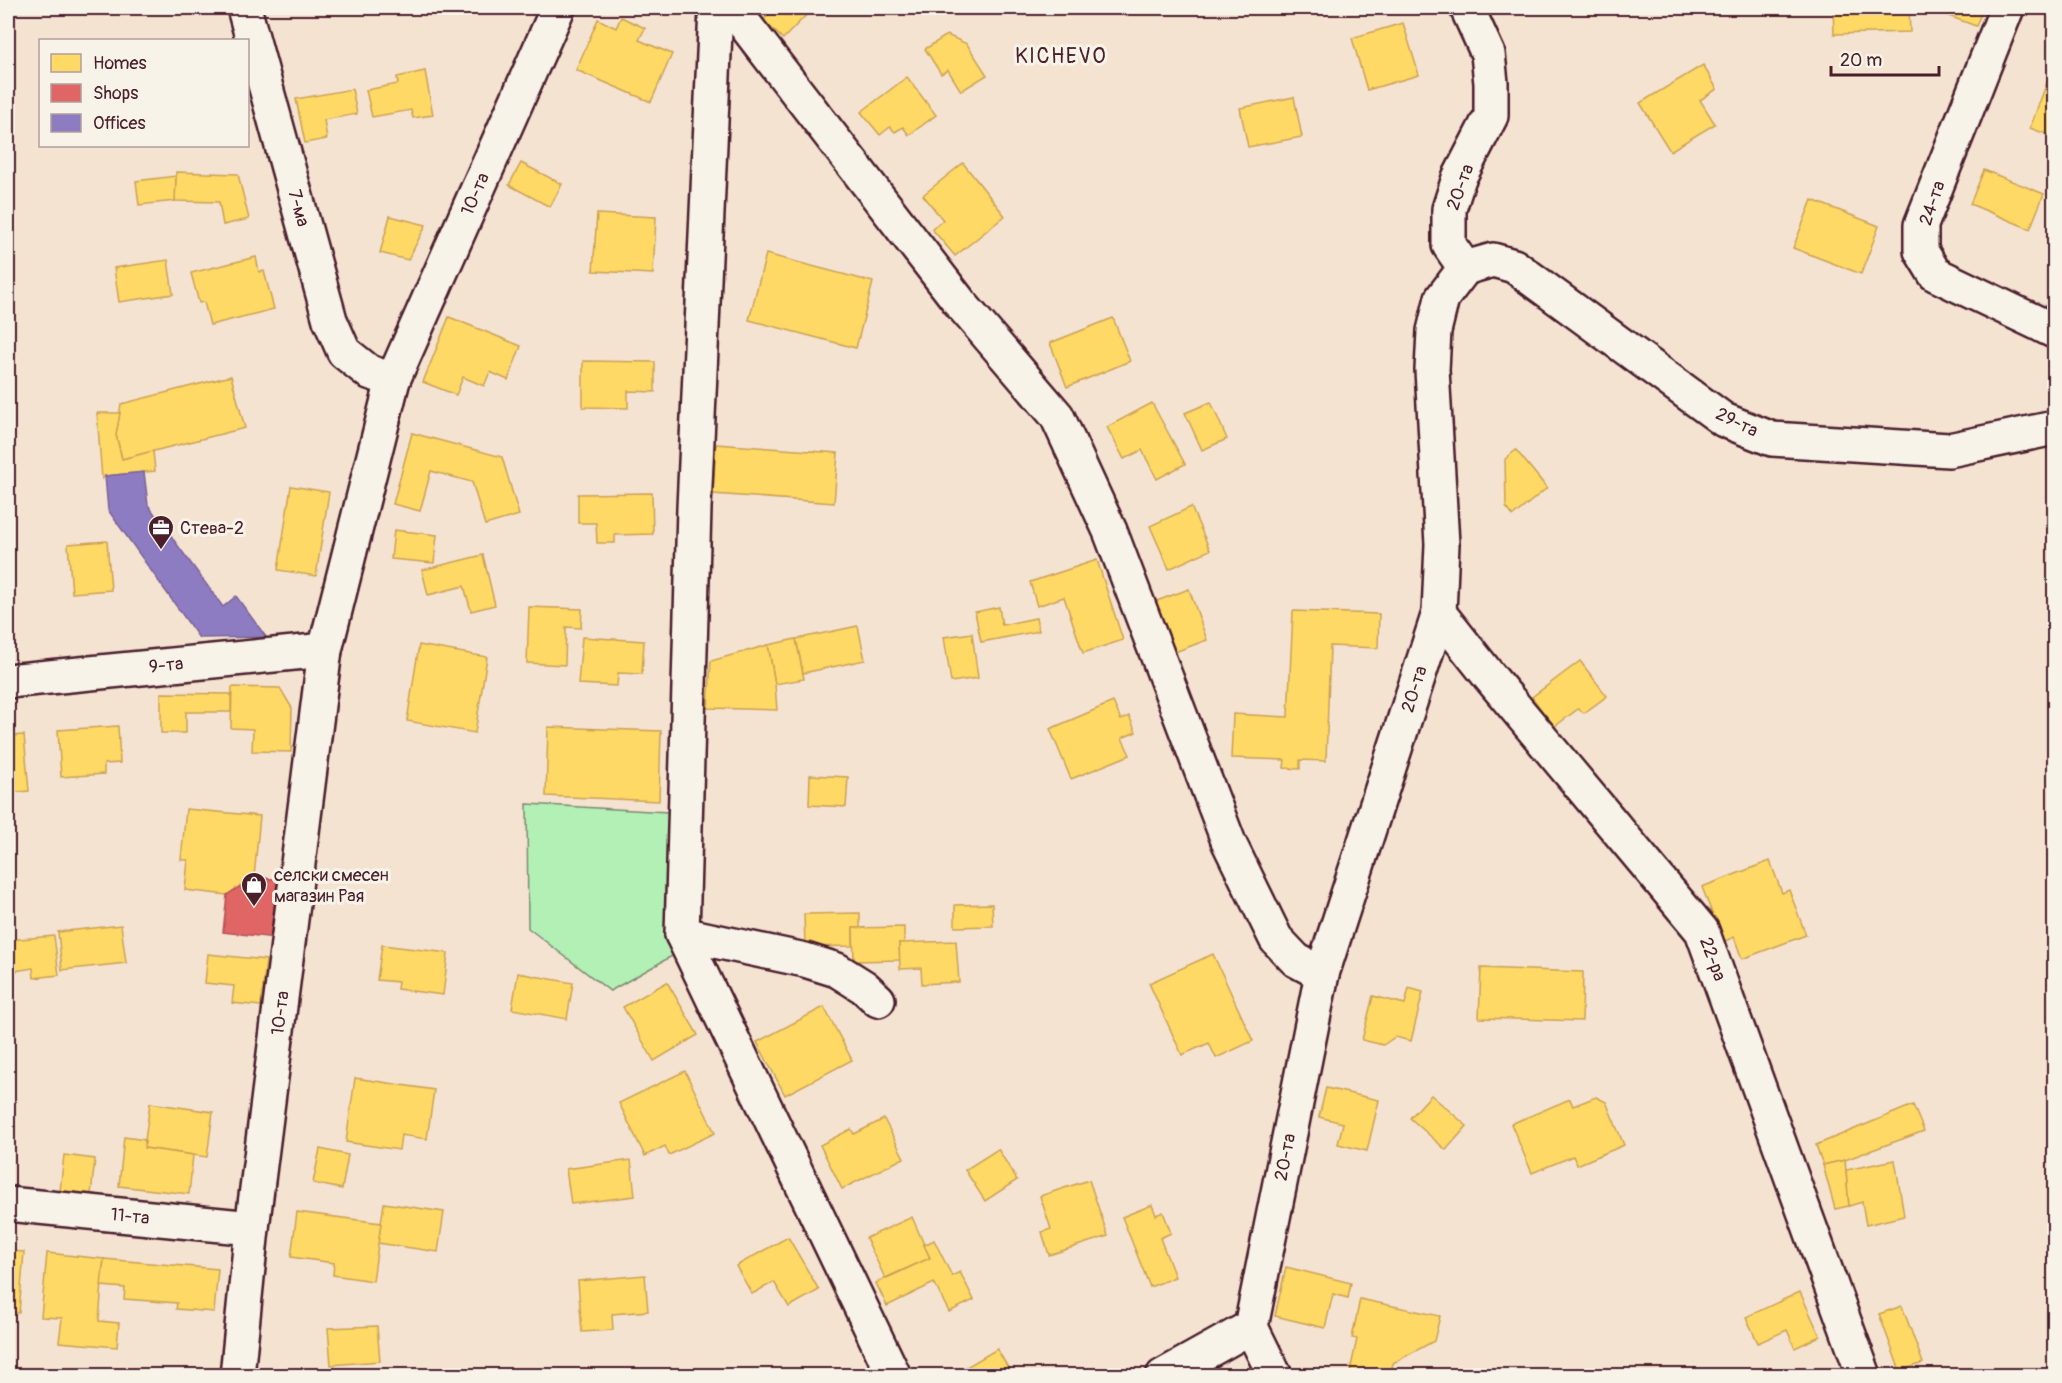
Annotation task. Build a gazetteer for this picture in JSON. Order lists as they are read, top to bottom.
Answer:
{
  "streets": {
    "street": [
      "20-та",
      "10-та",
      "24-та",
      "7-ма",
      "29-та",
      "9-та",
      "22-ра",
      "11-та"
    ]
  },
  "crossings": [
    ["20-та", "29-та"],
    ["20-та", "22-ра"],
    ["10-та", "7-ма"],
    ["10-та", "9-та"],
    ["10-та", "11-та"]
  ],
  "districts": ["KICHEVO"],
  "places": {
    "office": ["Стева-2"],
    "shop": ["селски смесен магазин Рая"]
  },
  "legend": ["Homes", "Shops", "Offices"],
  "scale_bar": "20 m"
}
